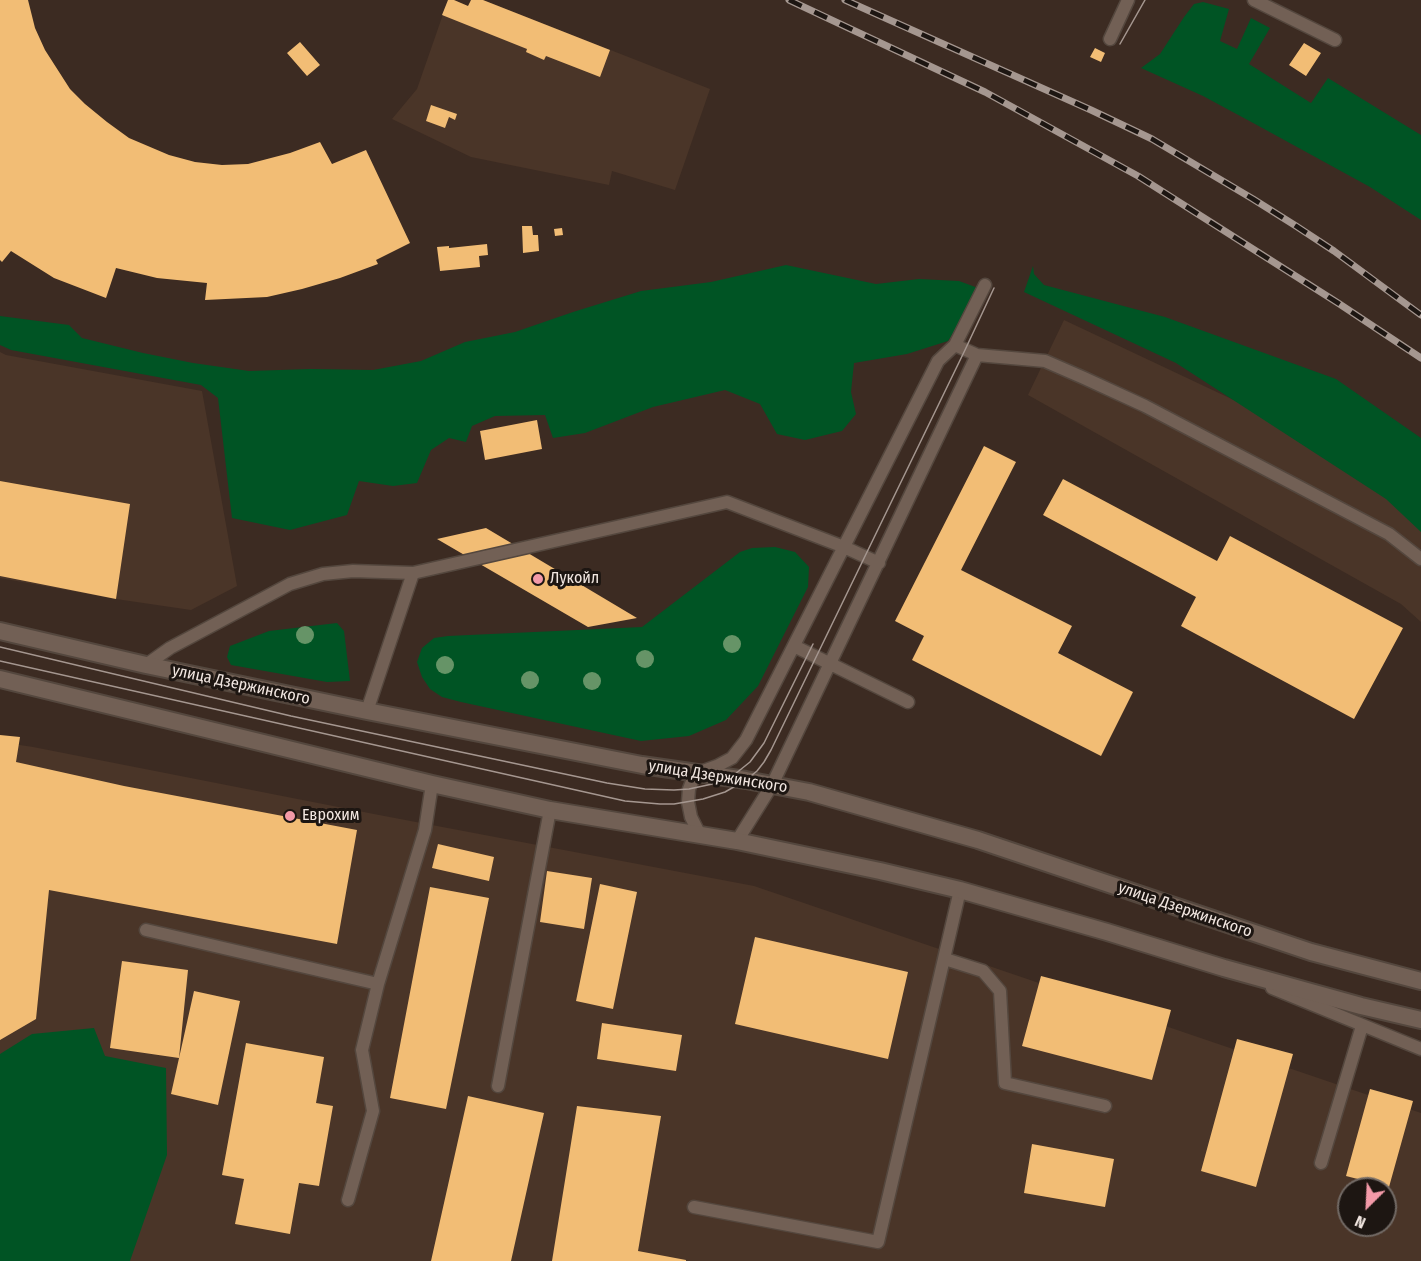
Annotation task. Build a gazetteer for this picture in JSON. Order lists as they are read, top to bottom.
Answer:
{
  "streets": {
    "main road": ["улица Дзержинского"]
  },
  "places": ["Лукойл", "Еврохим"],
  "north": "bottom left"
}
